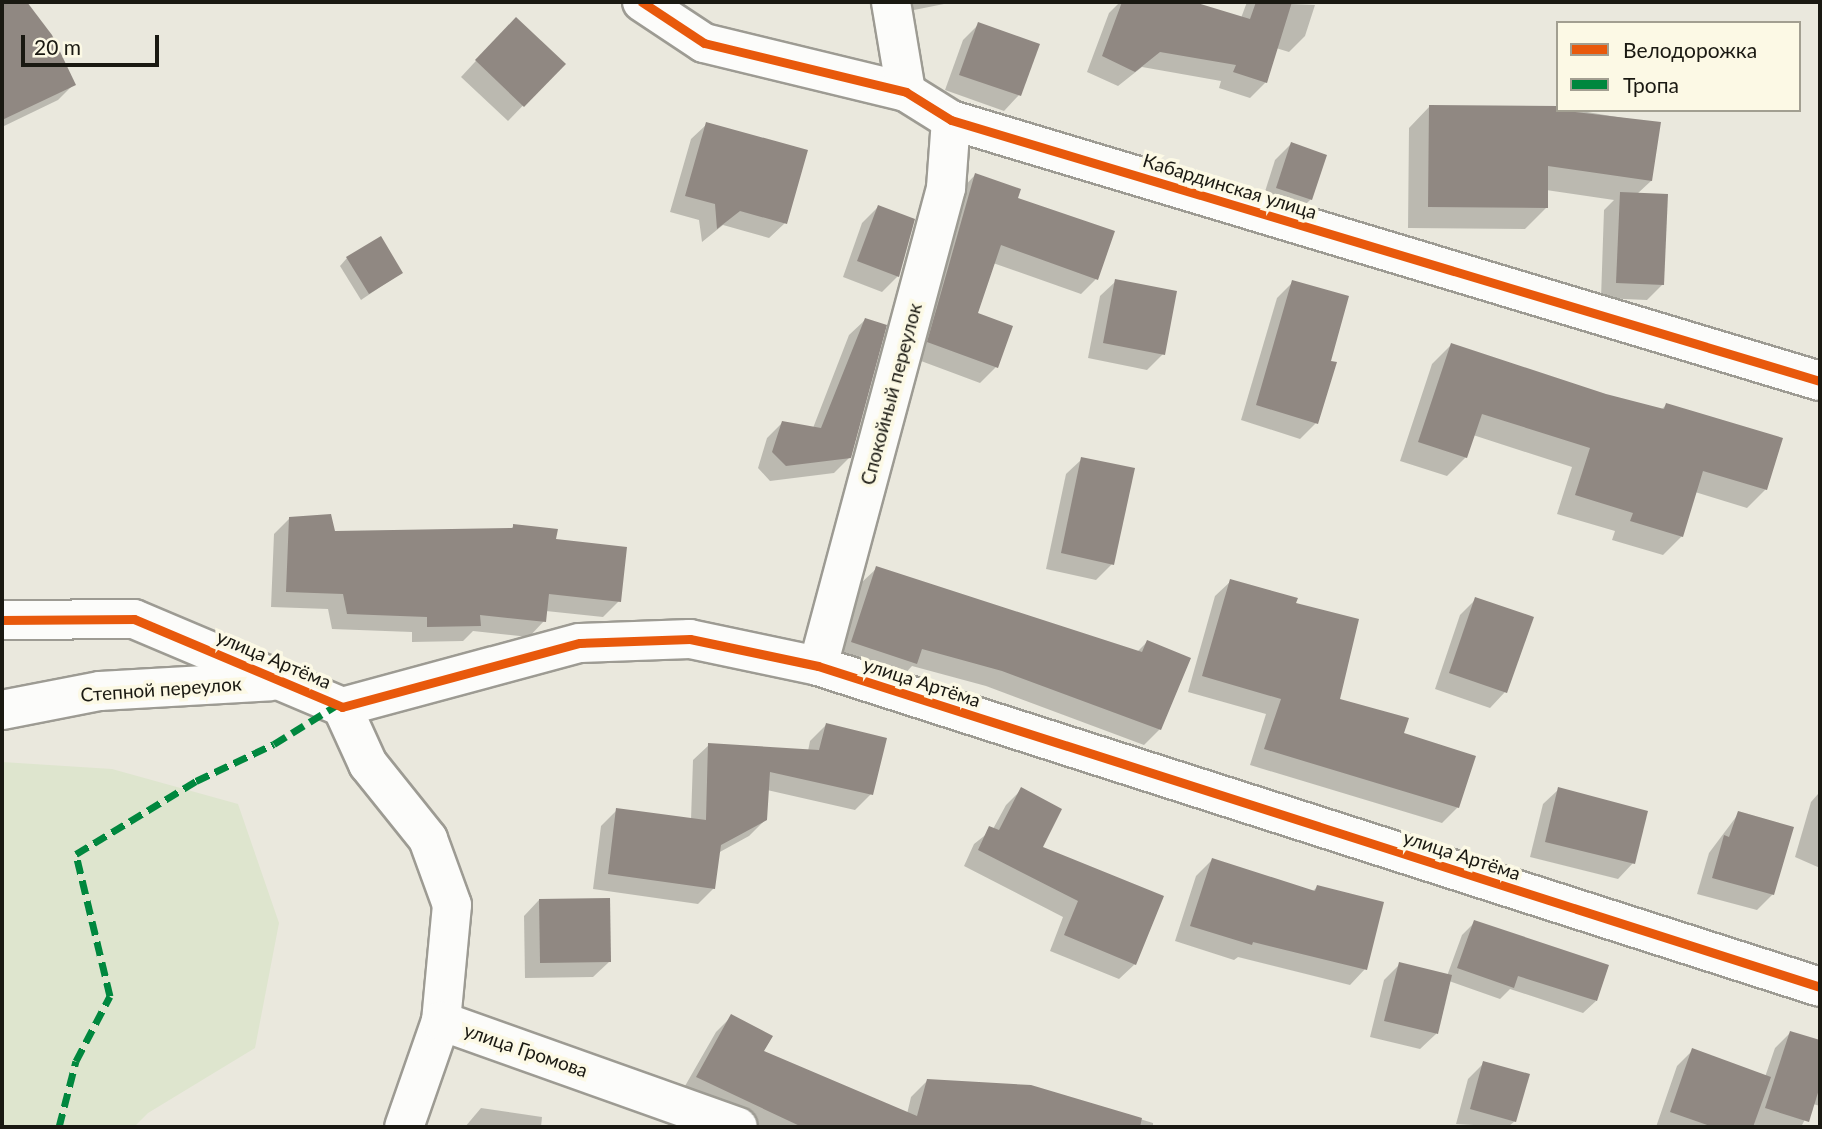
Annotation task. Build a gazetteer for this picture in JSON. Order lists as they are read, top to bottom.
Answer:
{
  "streets": {
    "street": [
      "Кабардинская улица",
      "Спокойный переулок",
      "улица Артёма",
      "Степной переулок",
      "улица Громова"
    ]
  },
  "crossings": [
    ["Кабардинская улица", "Спокойный переулок"],
    ["Спокойный переулок", "улица Артёма"],
    ["улица Артёма", "Степной переулок"],
    ["улица Артёма", "улица Громова"]
  ],
  "legend": ["Велодорожка", "Тропа"],
  "scale_bar": "20 m"
}
